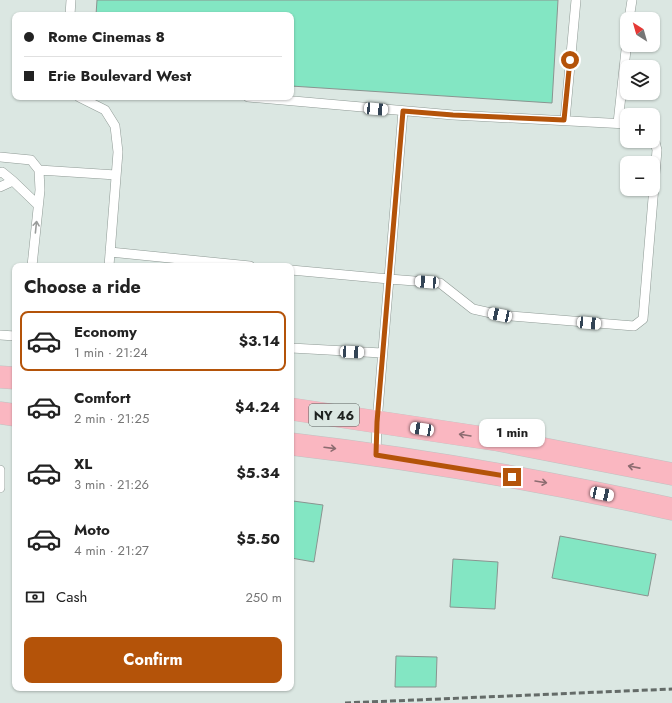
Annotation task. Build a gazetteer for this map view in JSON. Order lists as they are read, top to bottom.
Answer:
{
  "streets": {
    "main road": ["NY 46"]
  },
  "north": "top left",
  "page": {
    "map_buttons": ["+", "−"],
    "banner": ["Rome Cinemas 8", "Erie Boulevard West"],
    "heading": "Choose a ride",
    "list": [
      {
        "name": "Economy",
        "note": "1 min · 21:24",
        "value": "$3.14"
      },
      {
        "name": "Comfort",
        "note": "2 min · 21:25",
        "value": "$4.24"
      },
      {
        "name": "XL",
        "note": "3 min · 21:26",
        "value": "$5.34"
      },
      {
        "name": "Moto",
        "note": "4 min · 21:27",
        "value": "$5.50"
      }
    ],
    "bubble": "1 min",
    "pay": ["Cash", "250 m"],
    "buttons": "Confirm"
  }
}
